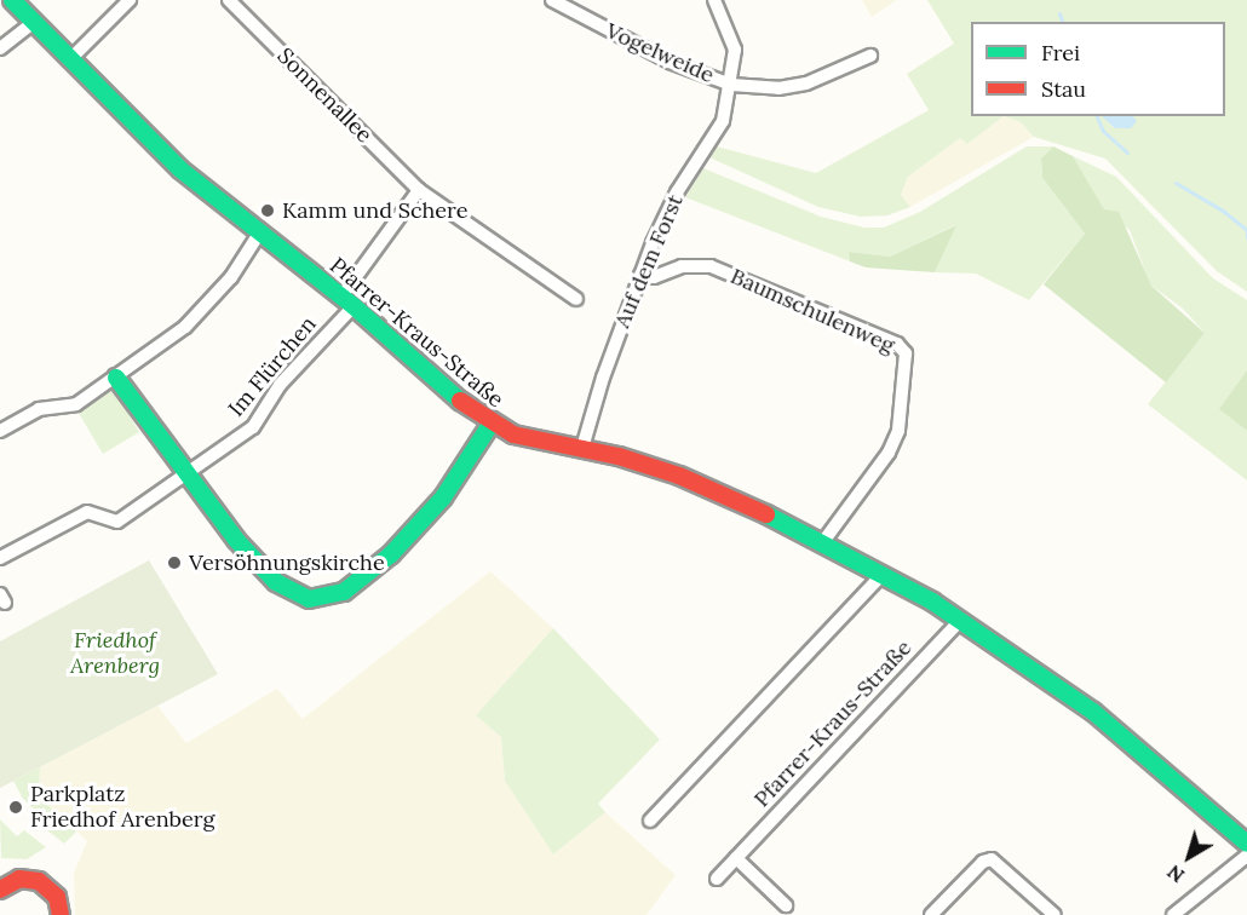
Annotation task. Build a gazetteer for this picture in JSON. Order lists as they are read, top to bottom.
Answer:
{
  "streets": {
    "street": [
      "Vogelweide",
      "Sonnenallee",
      "Auf dem Forst",
      "Baumschulenweg",
      "Pfarrer-Kraus-Straße",
      "Im Flürchen"
    ]
  },
  "crossings": [
    ["Vogelweide", "Auf dem Forst"],
    ["Auf dem Forst", "Baumschulenweg"],
    ["Auf dem Forst", "Pfarrer-Kraus-Straße"],
    ["Baumschulenweg", "Pfarrer-Kraus-Straße"],
    ["Pfarrer-Kraus-Straße", "Im Flürchen"]
  ],
  "parks": ["Friedhof Arenberg"],
  "places": ["Kamm und Schere", "Versöhnungskirche", "Parkplatz Friedhof Arenberg"],
  "legend": ["Frei", "Stau"],
  "north": "bottom left"
}
